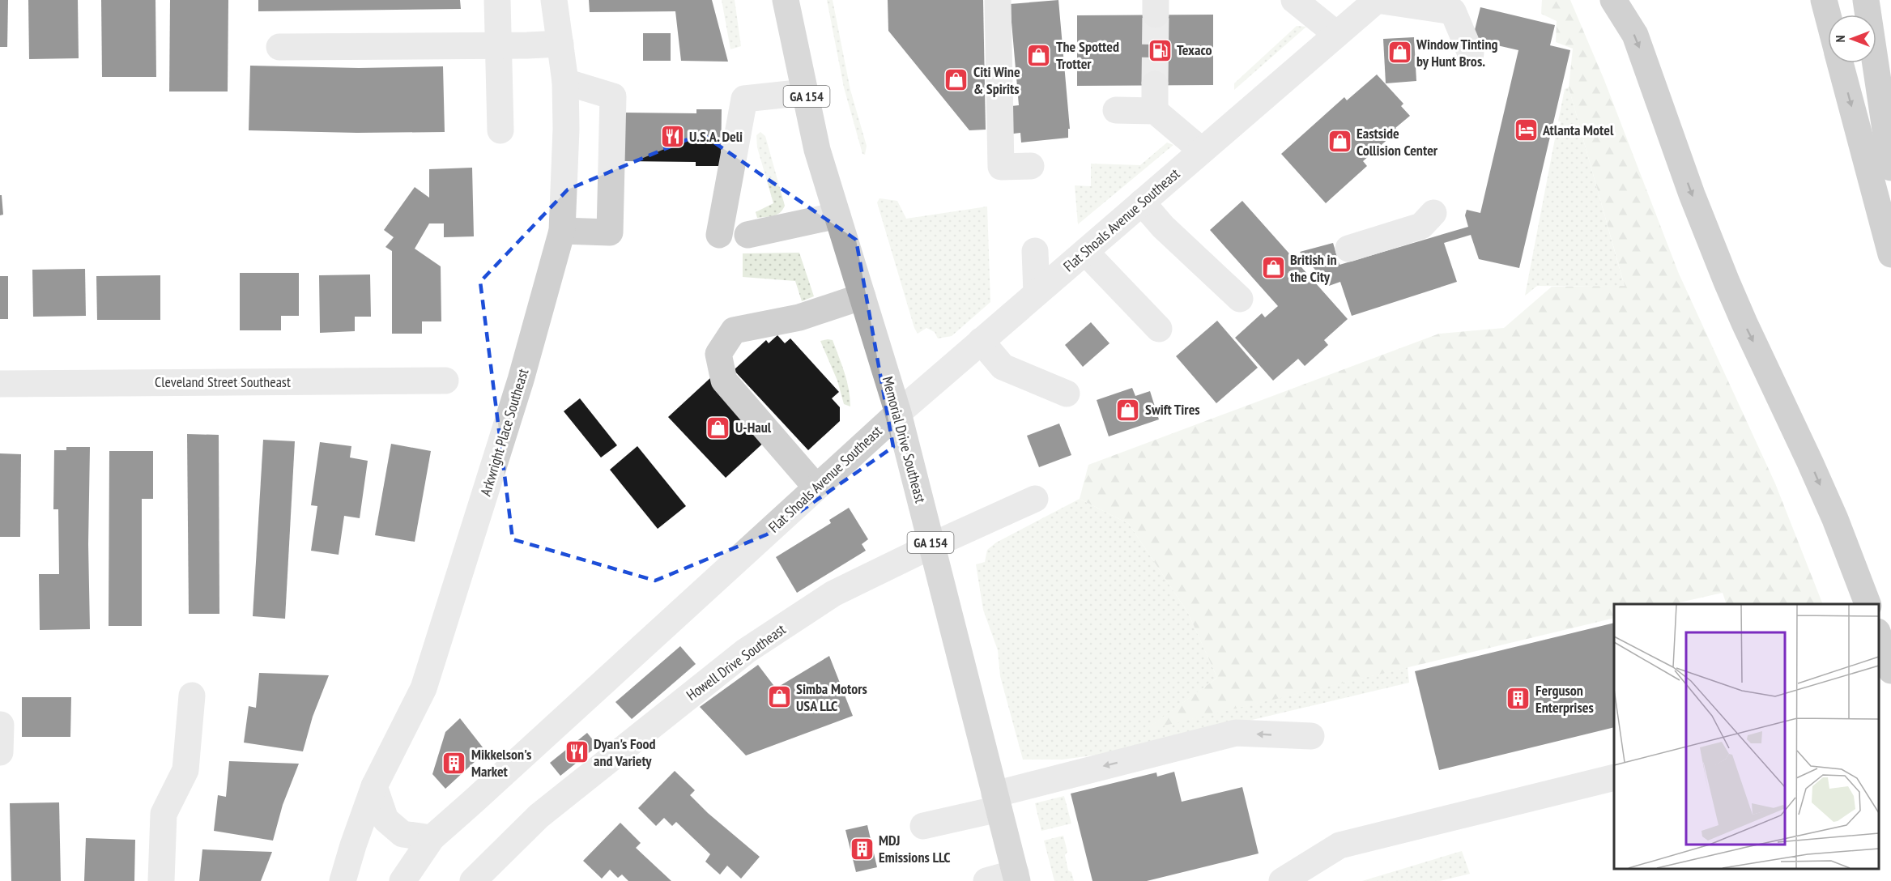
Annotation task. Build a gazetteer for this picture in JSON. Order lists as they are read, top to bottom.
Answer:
{
  "streets": {
    "main road": ["GA 154", "Memorial Drive Southeast"],
    "street": [
      "Flat Shoals Avenue Southeast",
      "Cleveland Street Southeast",
      "Arkwright Place Southeast",
      "Howell Drive Southeast"
    ]
  },
  "crossings": [
    ["Flat Shoals Avenue Southeast", "Memorial Drive Southeast"],
    ["Memorial Drive Southeast", "Howell Drive Southeast"]
  ],
  "places": {
    "fuel station": ["Texaco"],
    "shop": [
      "Window Tinting by Hunt Bros.",
      "The Spotted Trotter",
      "Citi Wine & Spirits",
      "Eastside Collision Center",
      "British in the City",
      "Swift Tires",
      "U-Haul",
      "Simba Motors USA LLC"
    ],
    "hotel": ["Atlanta Motel"],
    "restaurant": ["U.S.A. Deli", "Dyan's Food and Variety"],
    "building": ["Ferguson Enterprises", "Mikkelson's Market", "MDJ Emissions LLC"]
  },
  "north": "left"
}
